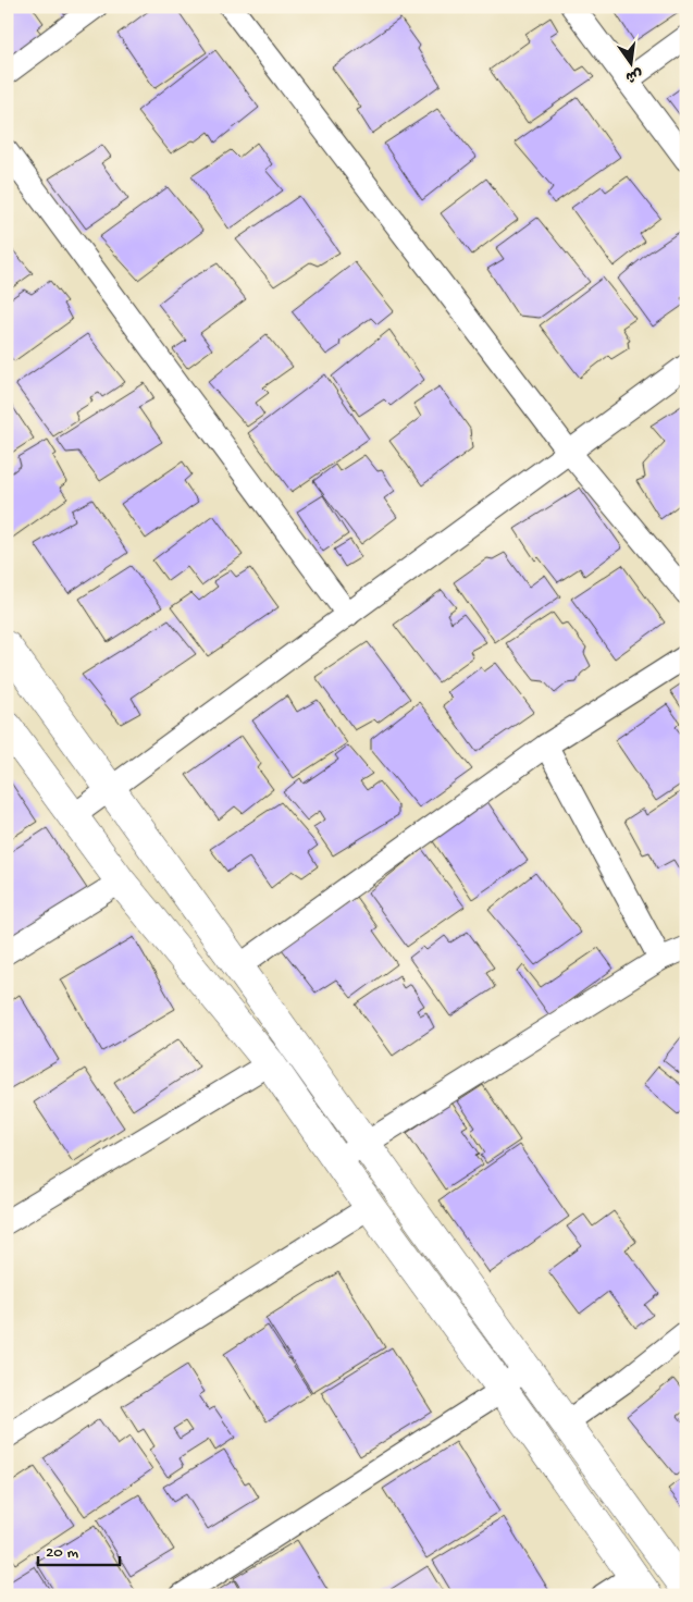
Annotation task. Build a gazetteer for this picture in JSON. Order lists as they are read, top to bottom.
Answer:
{
  "scale_bar": "20 m",
  "north": "bottom"
}
